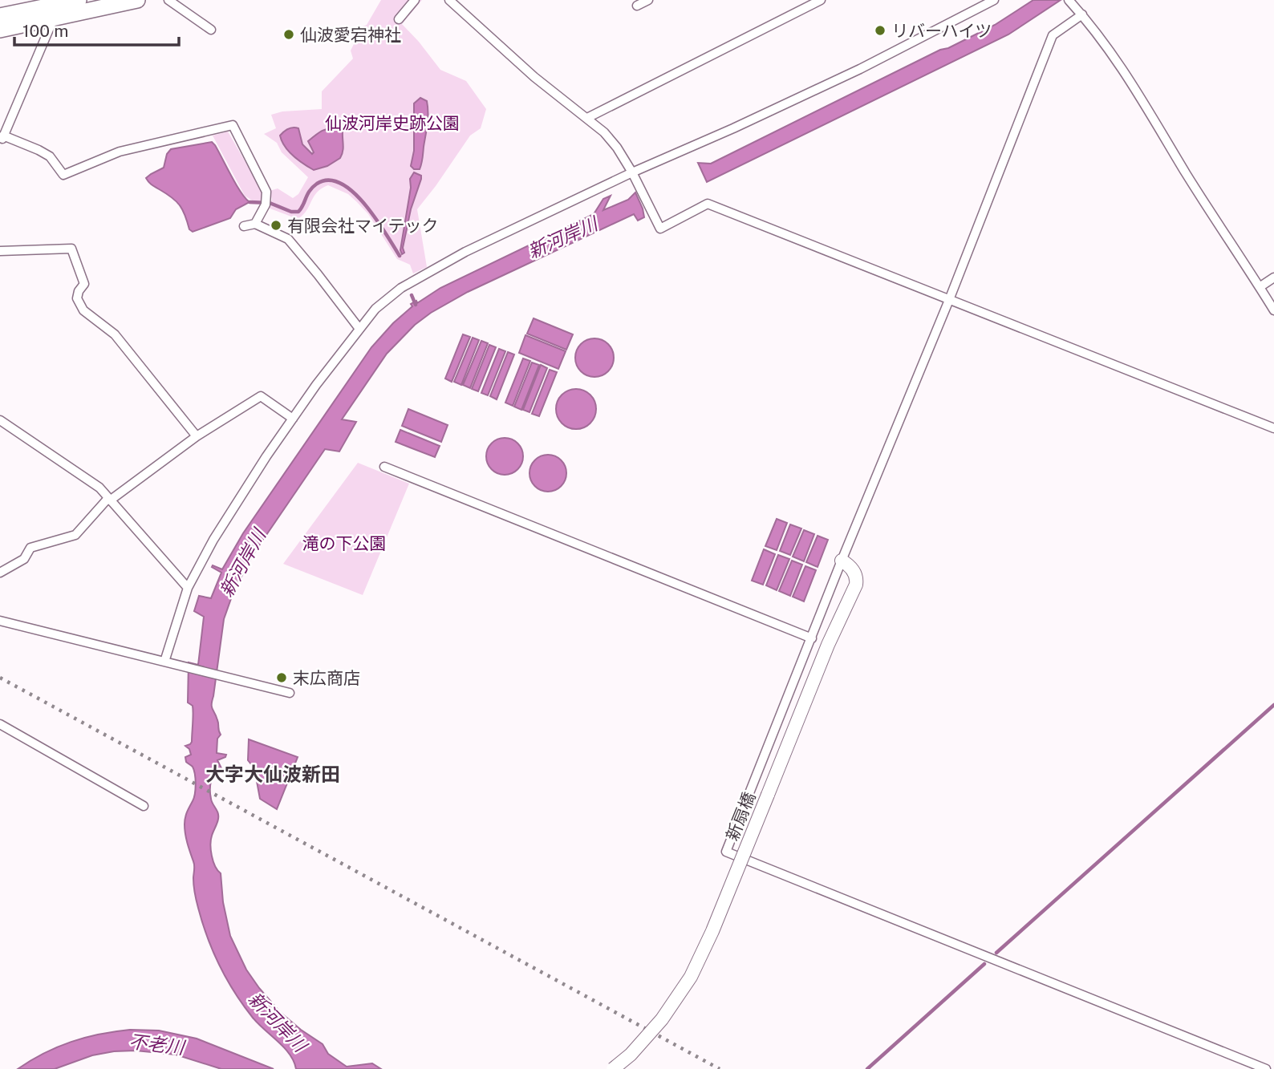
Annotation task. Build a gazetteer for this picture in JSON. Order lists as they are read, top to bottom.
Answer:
{
  "streets": {
    "street": ["新扇橋"]
  },
  "districts": ["大字大仙波新田"],
  "water": ["新河岸川", "不老川"],
  "parks": ["仙波河岸史跡公園", "滝の下公園"],
  "places": [
    "リバーハイツ",
    "仙波愛宕神社",
    "有限会社マイテック",
    "末広商店"
  ],
  "scale_bar": "100 m"
}
